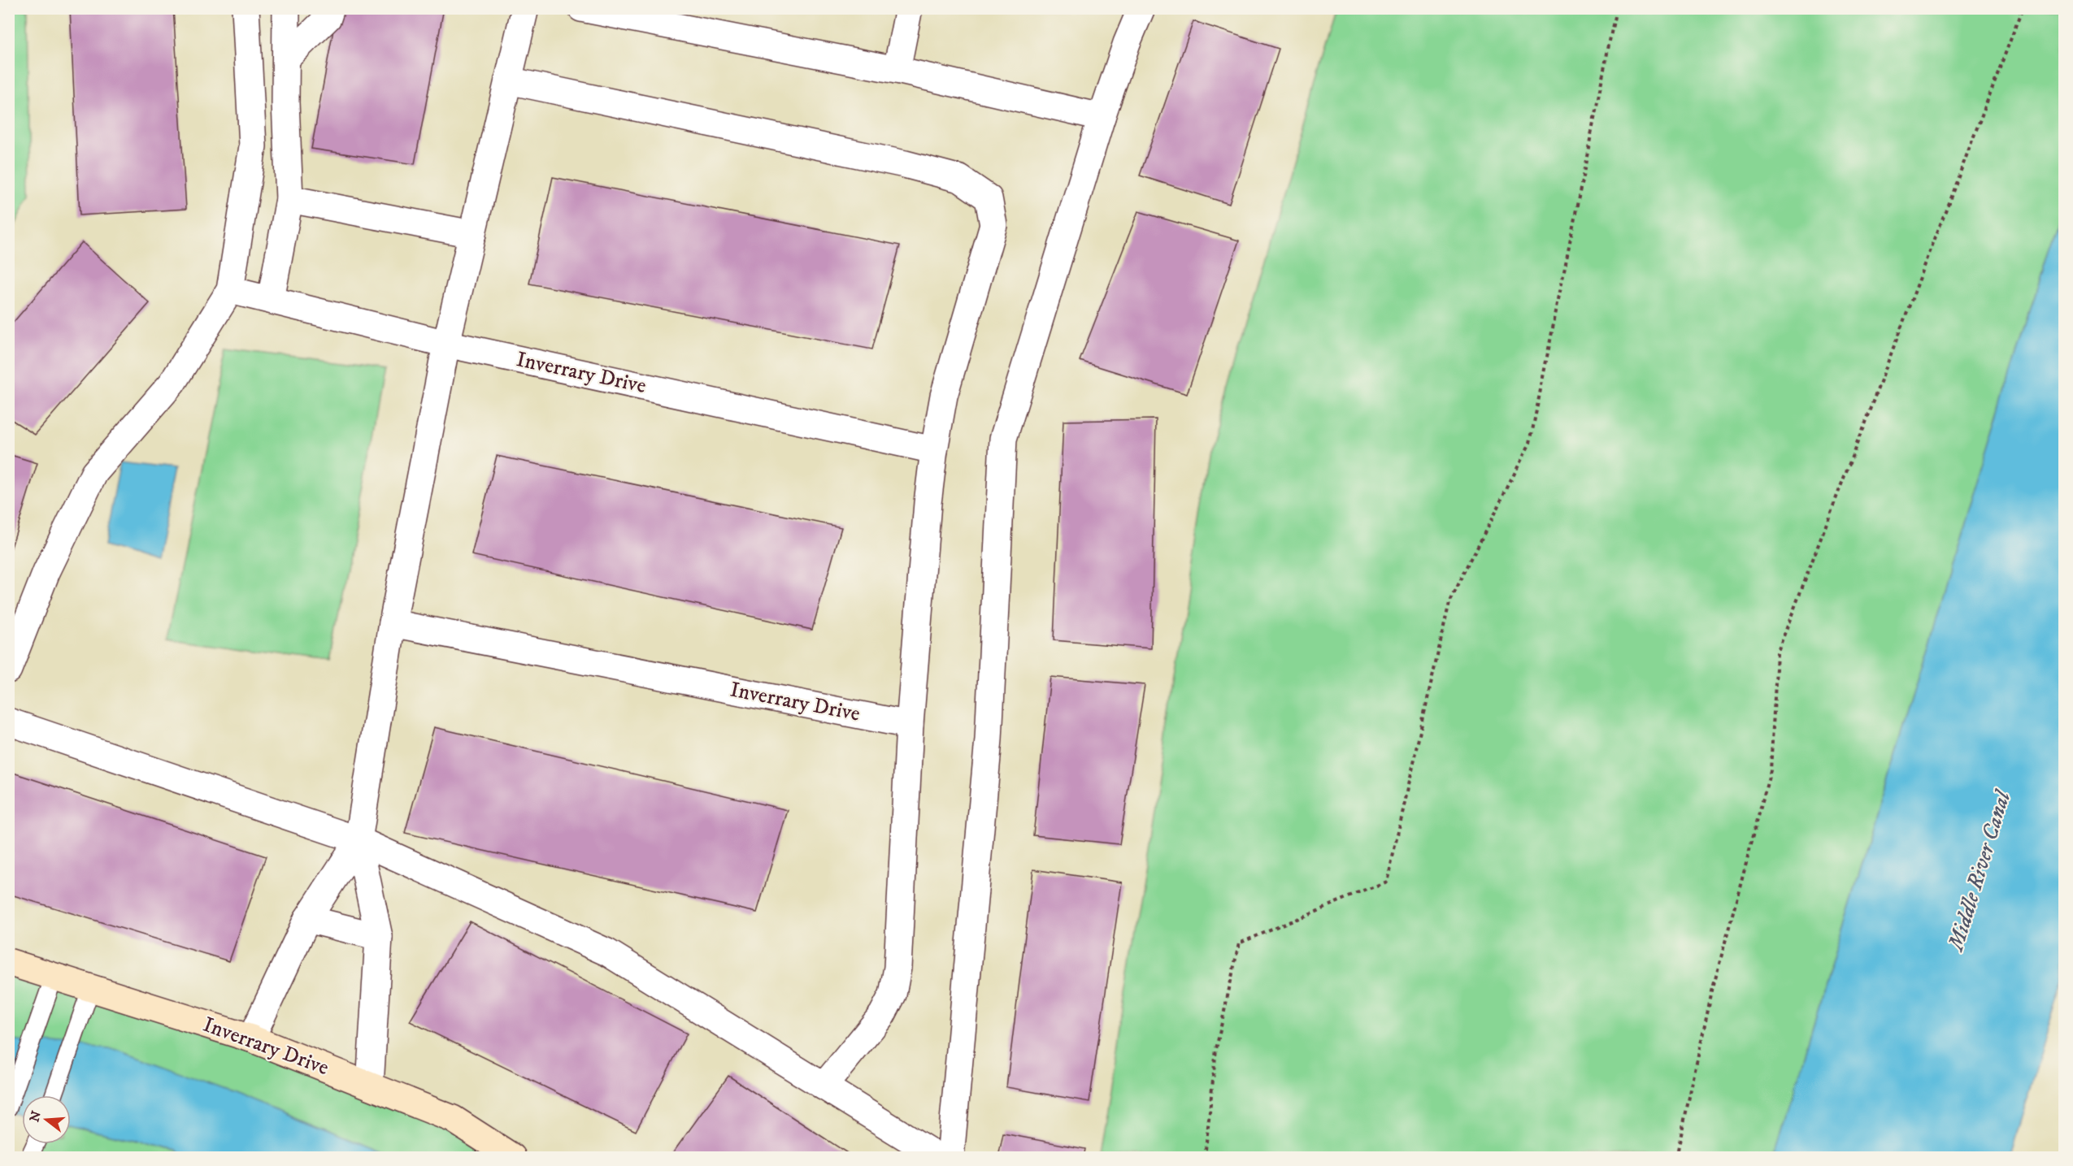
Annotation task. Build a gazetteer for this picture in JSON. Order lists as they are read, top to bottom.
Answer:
{
  "streets": {
    "street": ["Inverrary Drive"]
  },
  "water": ["Middle River Canal"],
  "north": "left"
}
